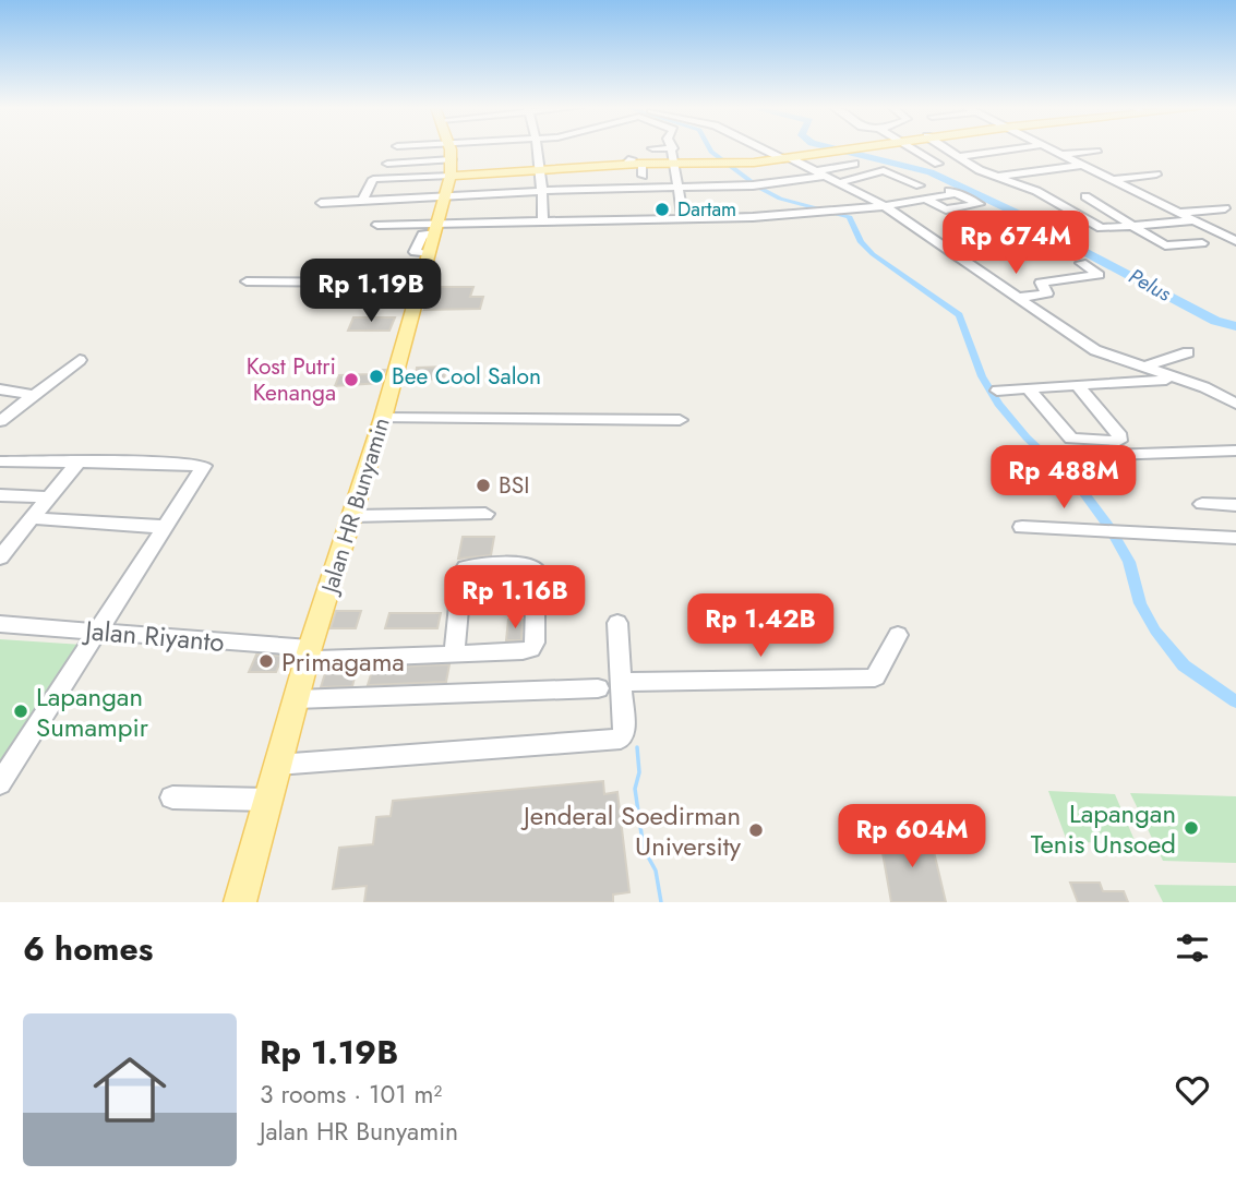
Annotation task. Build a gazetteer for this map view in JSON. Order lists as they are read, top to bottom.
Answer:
{
  "streets": {
    "main road": ["Jalan HR Bunyamin"],
    "street": ["Jalan Riyanto"]
  },
  "crossings": [
    ["Jalan HR Bunyamin", "Jalan Riyanto"]
  ],
  "water": ["Pelus"],
  "places": [
    "Dartam",
    "Bee Cool Salon",
    "Kost Putri Kenanga",
    "BSI",
    "Primagama",
    "Lapangan Sumampir",
    "Lapangan Tenis Unsoed",
    "Jenderal Soedirman University"
  ],
  "page": {
    "price": [
      "Rp 674M",
      "Rp 1.19B",
      "Rp 488M",
      "Rp 1.16B",
      "Rp 1.42B",
      "Rp 604M"
    ],
    "heading": "6 homes",
    "list": [
      {
        "name": "Rp 1.19B",
        "note": "3 rooms · 101 m² · Jalan HR Bunyamin"
      }
    ]
  }
}
